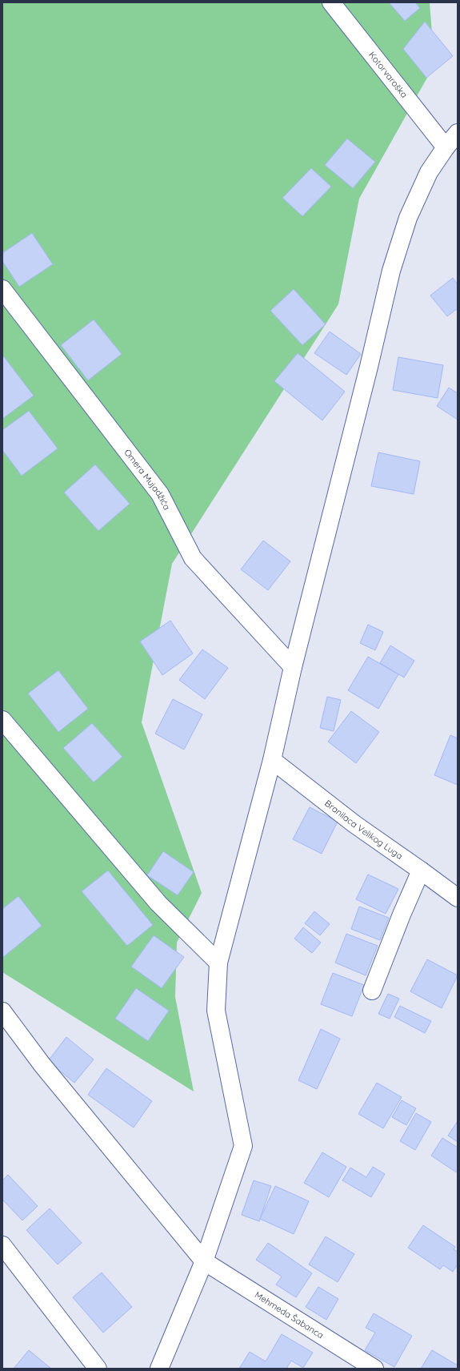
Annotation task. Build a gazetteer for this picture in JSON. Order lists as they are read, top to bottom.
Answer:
{
  "streets": {
    "street": [
      "Kotorvaroška",
      "Omera Mujadžića",
      "Branilaca Velikog Luga",
      "Mehmeda Šabanca"
    ]
  }
}
